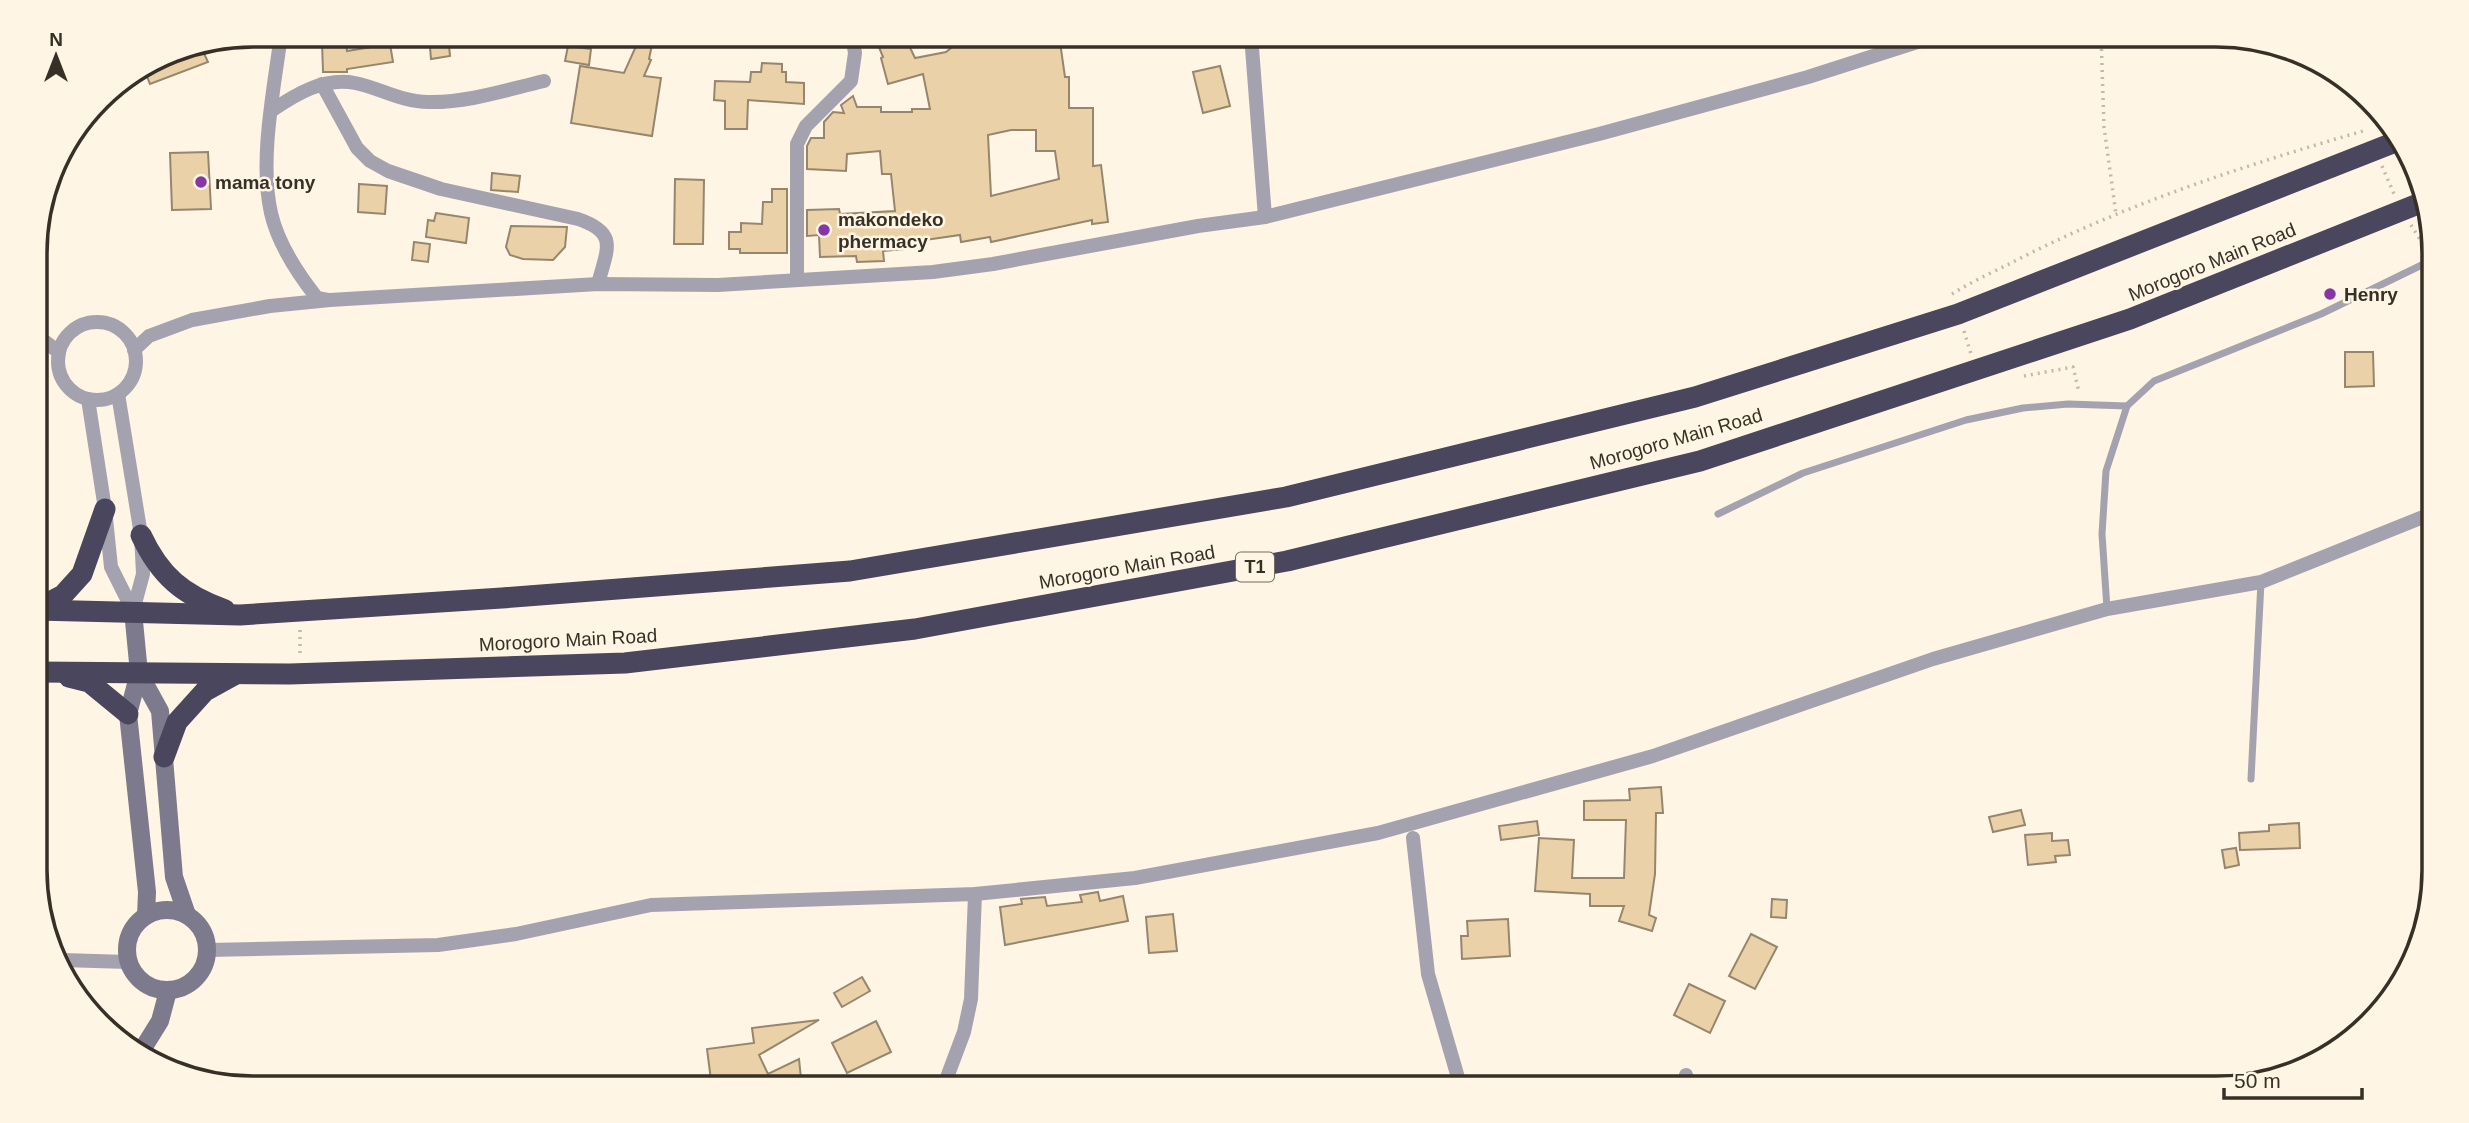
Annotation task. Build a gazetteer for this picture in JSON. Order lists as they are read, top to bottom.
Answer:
{
  "streets": {
    "highway": ["Morogoro Main Road", "T1"]
  },
  "places": ["mama tony", "makondeko phermacy", "Henry"],
  "scale_bar": "50 m",
  "north": "top"
}
